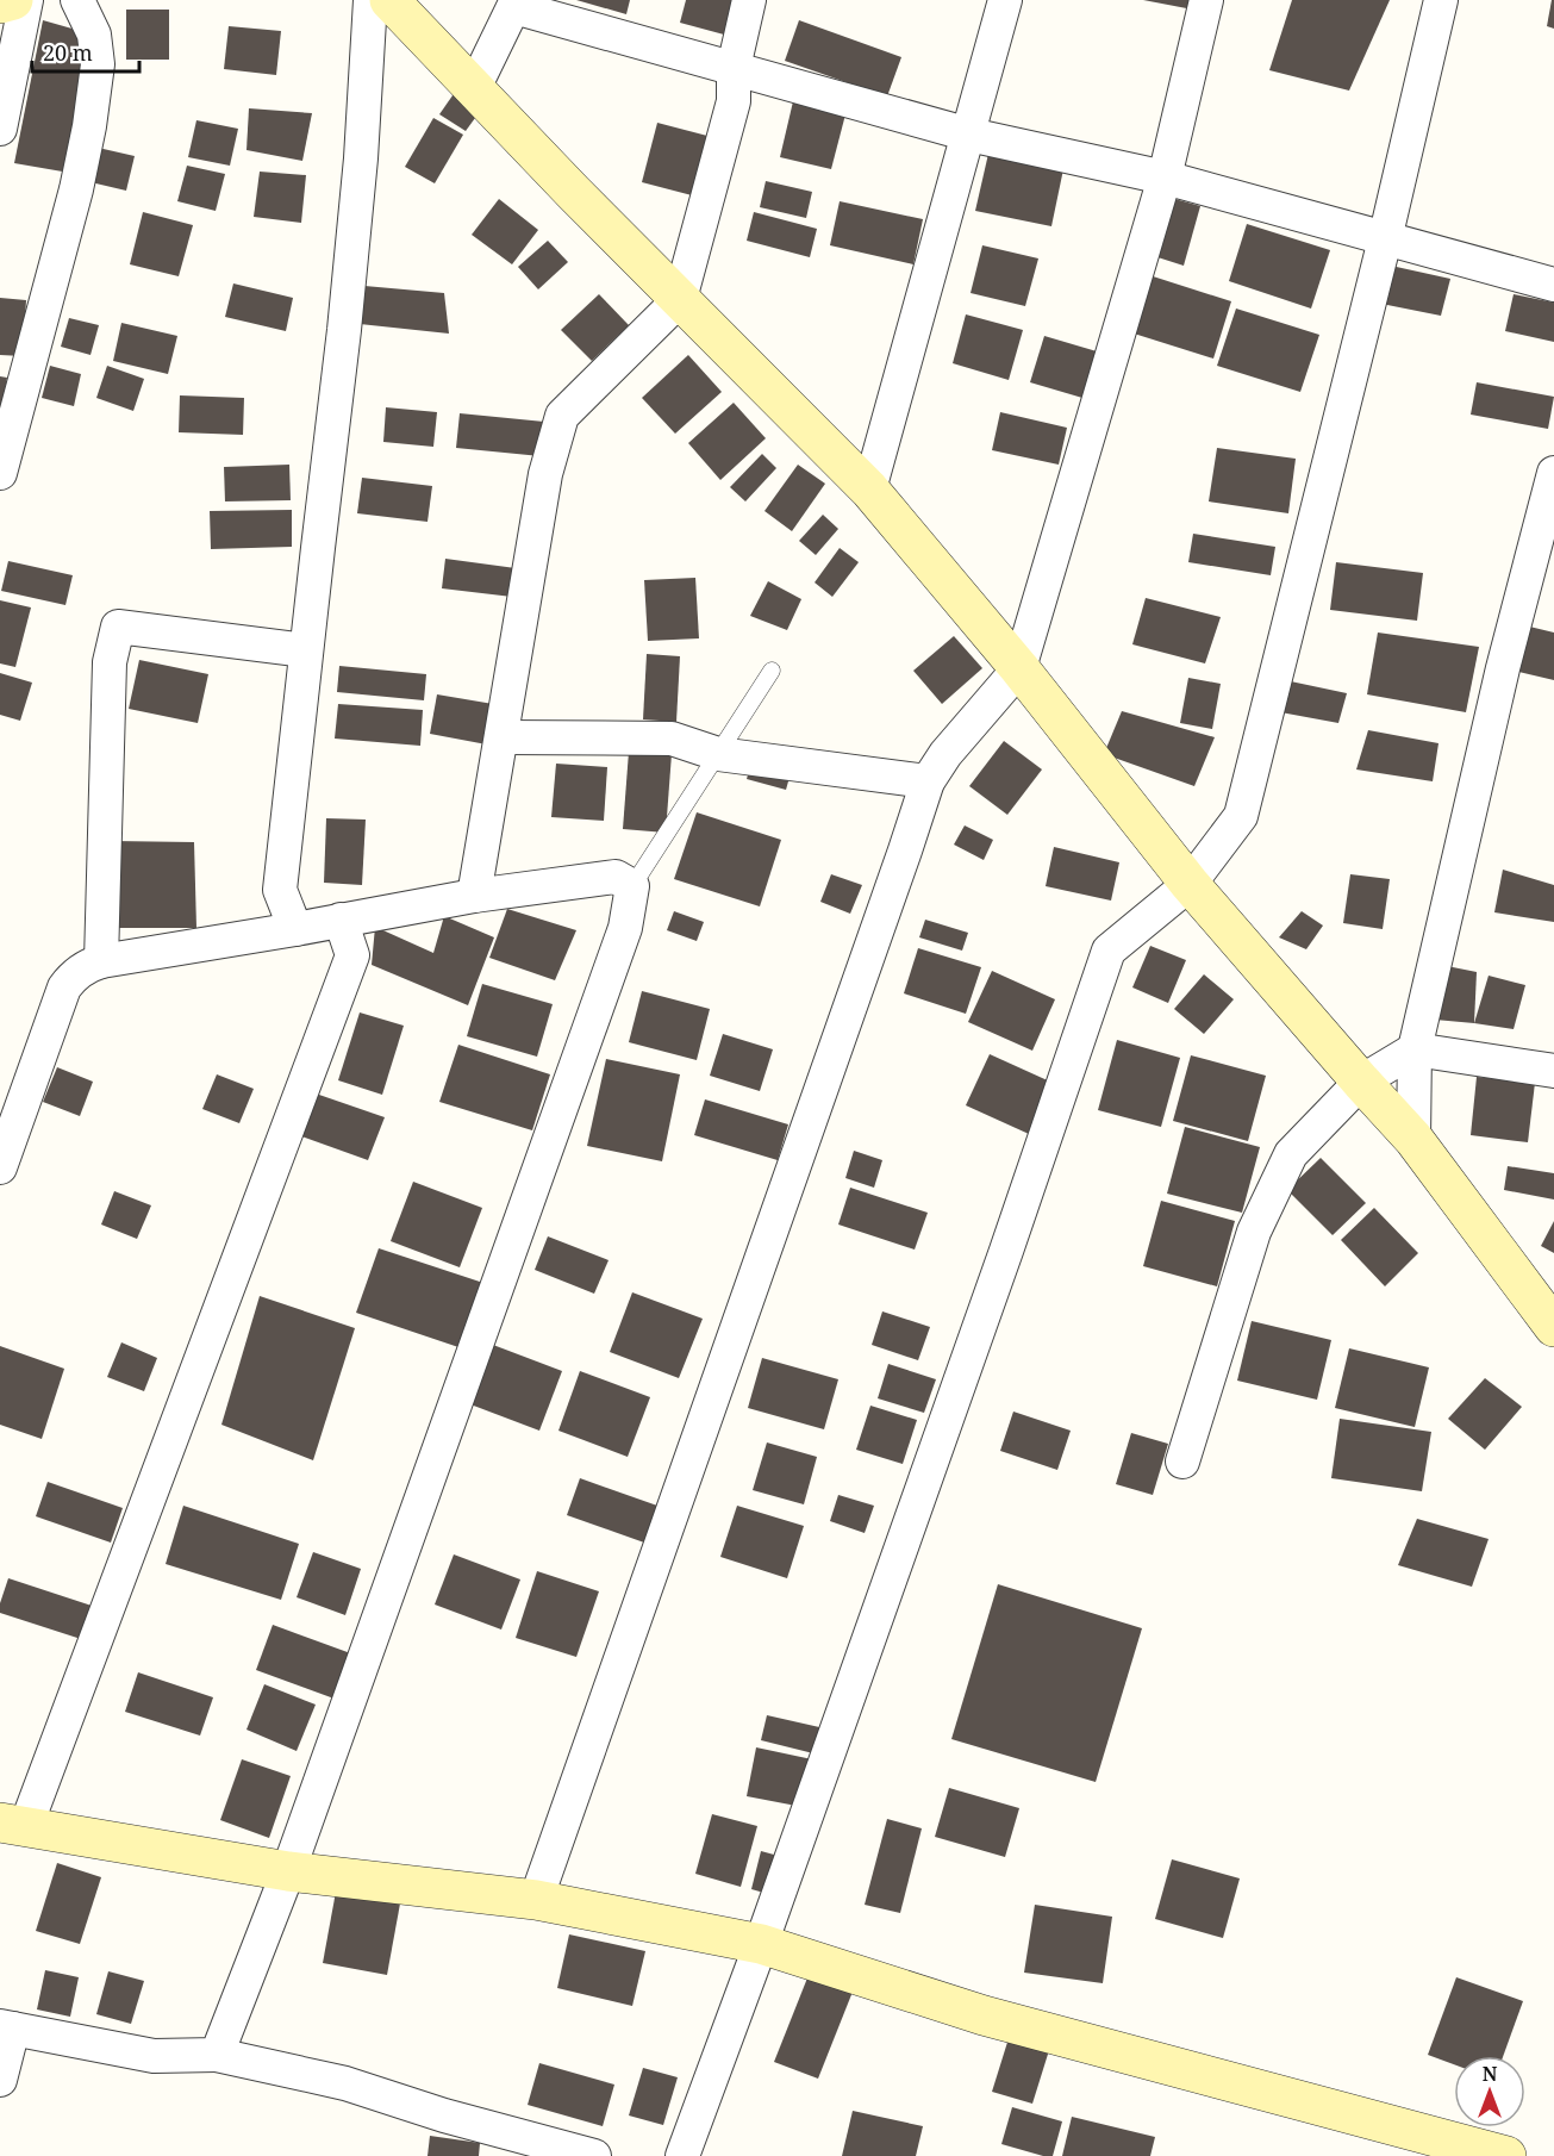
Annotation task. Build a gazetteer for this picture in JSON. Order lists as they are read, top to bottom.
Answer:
{
  "scale_bar": "20 m",
  "north": "top"
}
